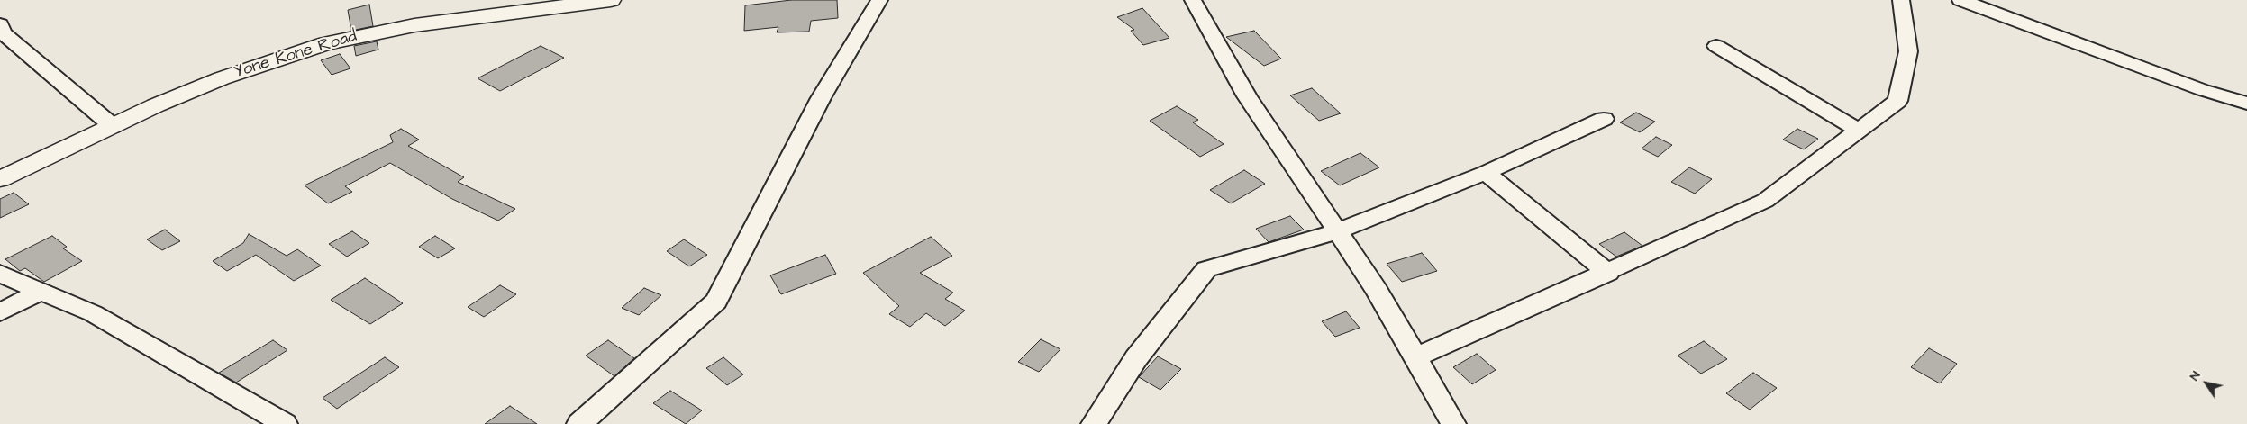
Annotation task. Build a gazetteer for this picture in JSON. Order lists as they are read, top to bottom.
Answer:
{
  "streets": {
    "street": ["Yone Kone Road"]
  },
  "north": "top left"
}
